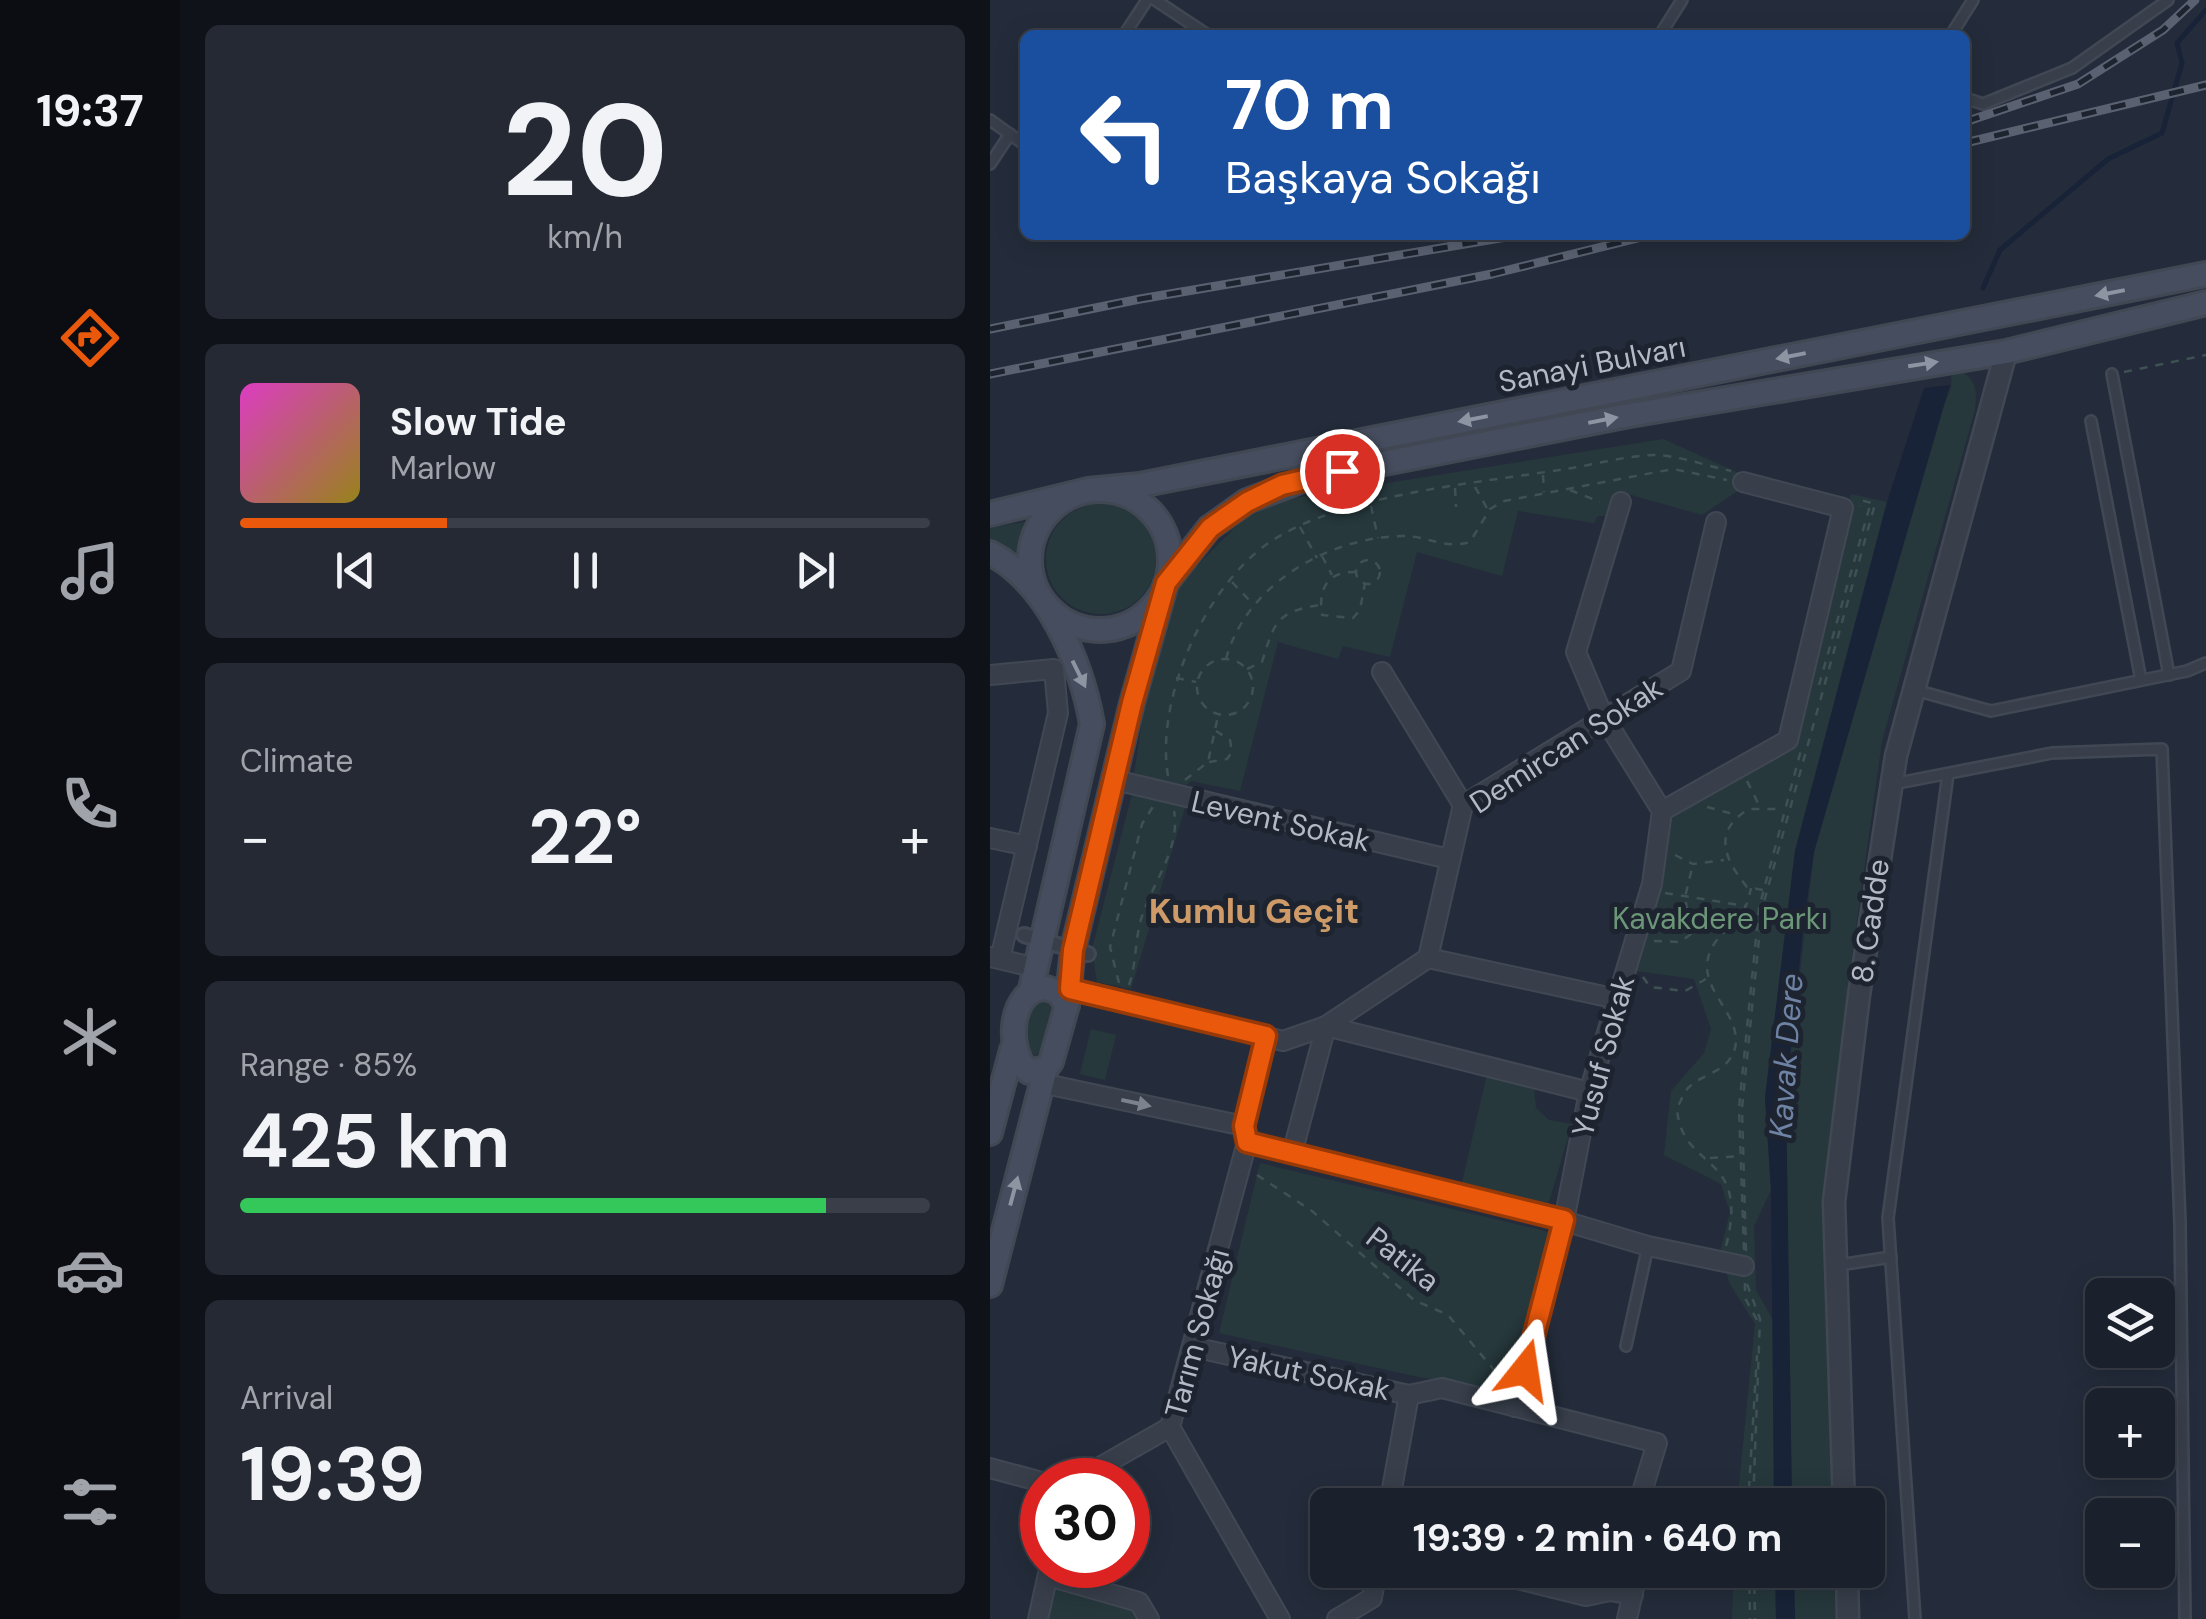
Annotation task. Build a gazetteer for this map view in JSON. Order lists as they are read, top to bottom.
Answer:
{
  "streets": {
    "main road": ["Sanayi Bulvarı"],
    "street": [
      "Demircan Sokak",
      "Levent Sokak",
      "8. Cadde",
      "Yusuf Sokak",
      "Tarım Sokağı",
      "Yakut Sokak"
    ],
    "path": ["Patika"]
  },
  "crossings": [
    ["Sanayi Bulvarı", "8. Cadde"],
    ["Demircan Sokak", "Levent Sokak"],
    ["Yusuf Sokak", "Patika"],
    ["Yusuf Sokak", "Yakut Sokak"],
    ["Patika", "Yakut Sokak"],
    ["Tarım Sokağı", "Yakut Sokak"]
  ],
  "districts": ["Kumlu Geçit"],
  "water": ["Kavak Dere"],
  "parks": ["Kavakdere Parkı"],
  "page": {
    "tabs": "19:37",
    "tile": [
      ["20", "km/h"],
      "Climate",
      ["Range · 85%", "425 km"],
      ["Arrival", "19:39"]
    ],
    "turn": ["70 m", "Başkaya Sokağı"],
    "song": ["Slow Tide", "Marlow"],
    "heat": ["−", "22°", "+"],
    "map_buttons": ["+", "−"],
    "limit": "30",
    "trip": "19:39 · 2 min · 640 m"
  }
}
